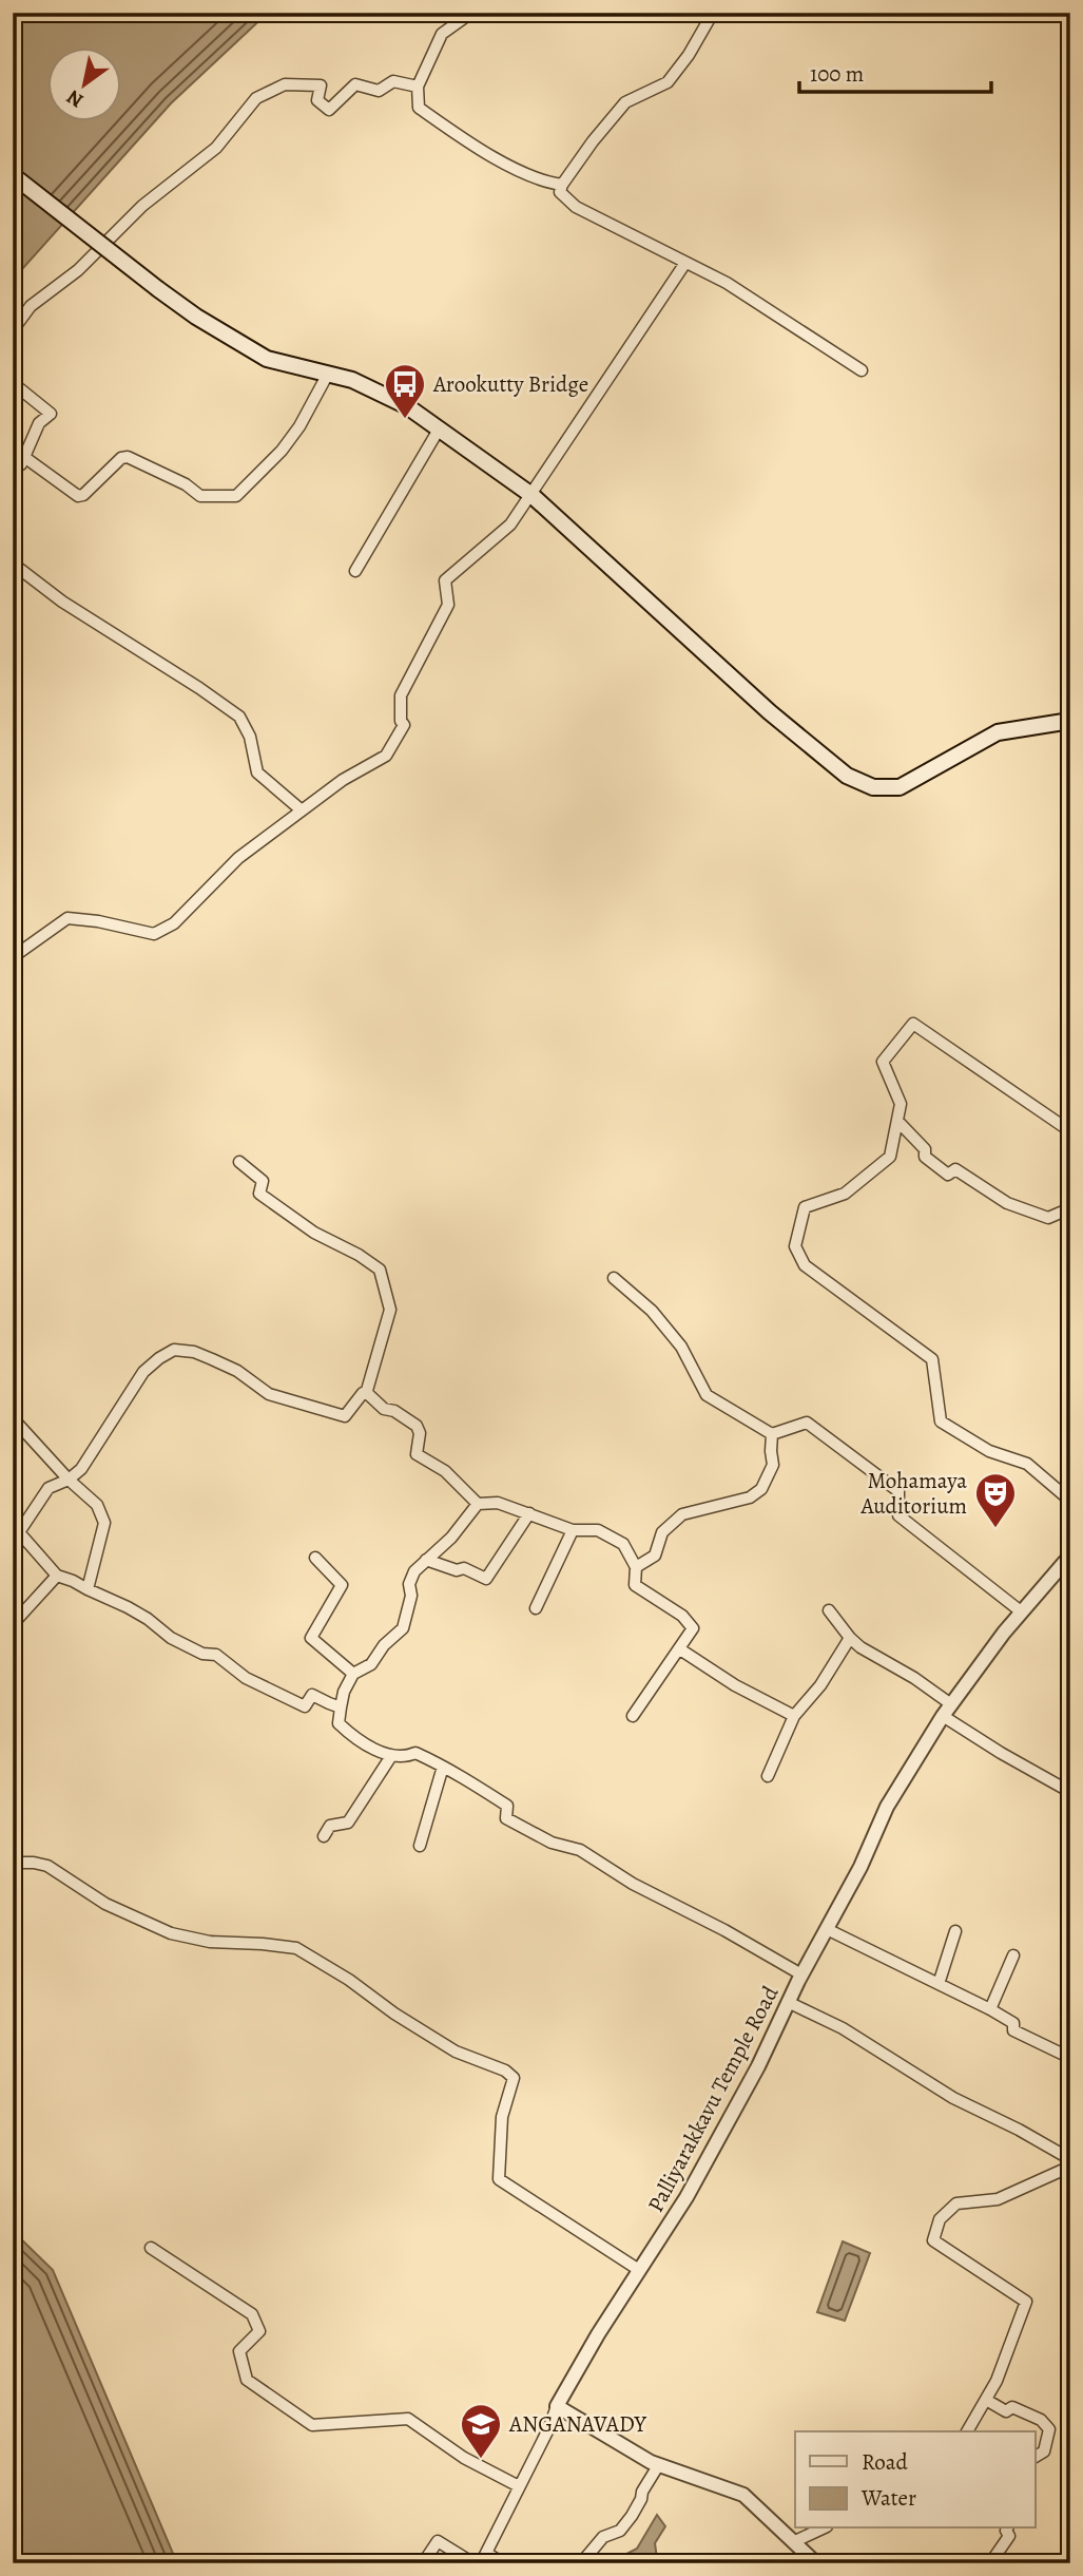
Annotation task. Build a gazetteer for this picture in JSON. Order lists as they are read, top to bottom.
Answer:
{
  "streets": {
    "street": ["Palliyarakkavu Temple Road"]
  },
  "places": {
    "bus stop": ["Arookutty Bridge"],
    "theatre": ["Mohamaya Auditorium"],
    "school or university": ["ANGANAVADY"]
  },
  "legend": ["Road", "Water"],
  "scale_bar": "100 m",
  "north": "bottom left"
}
